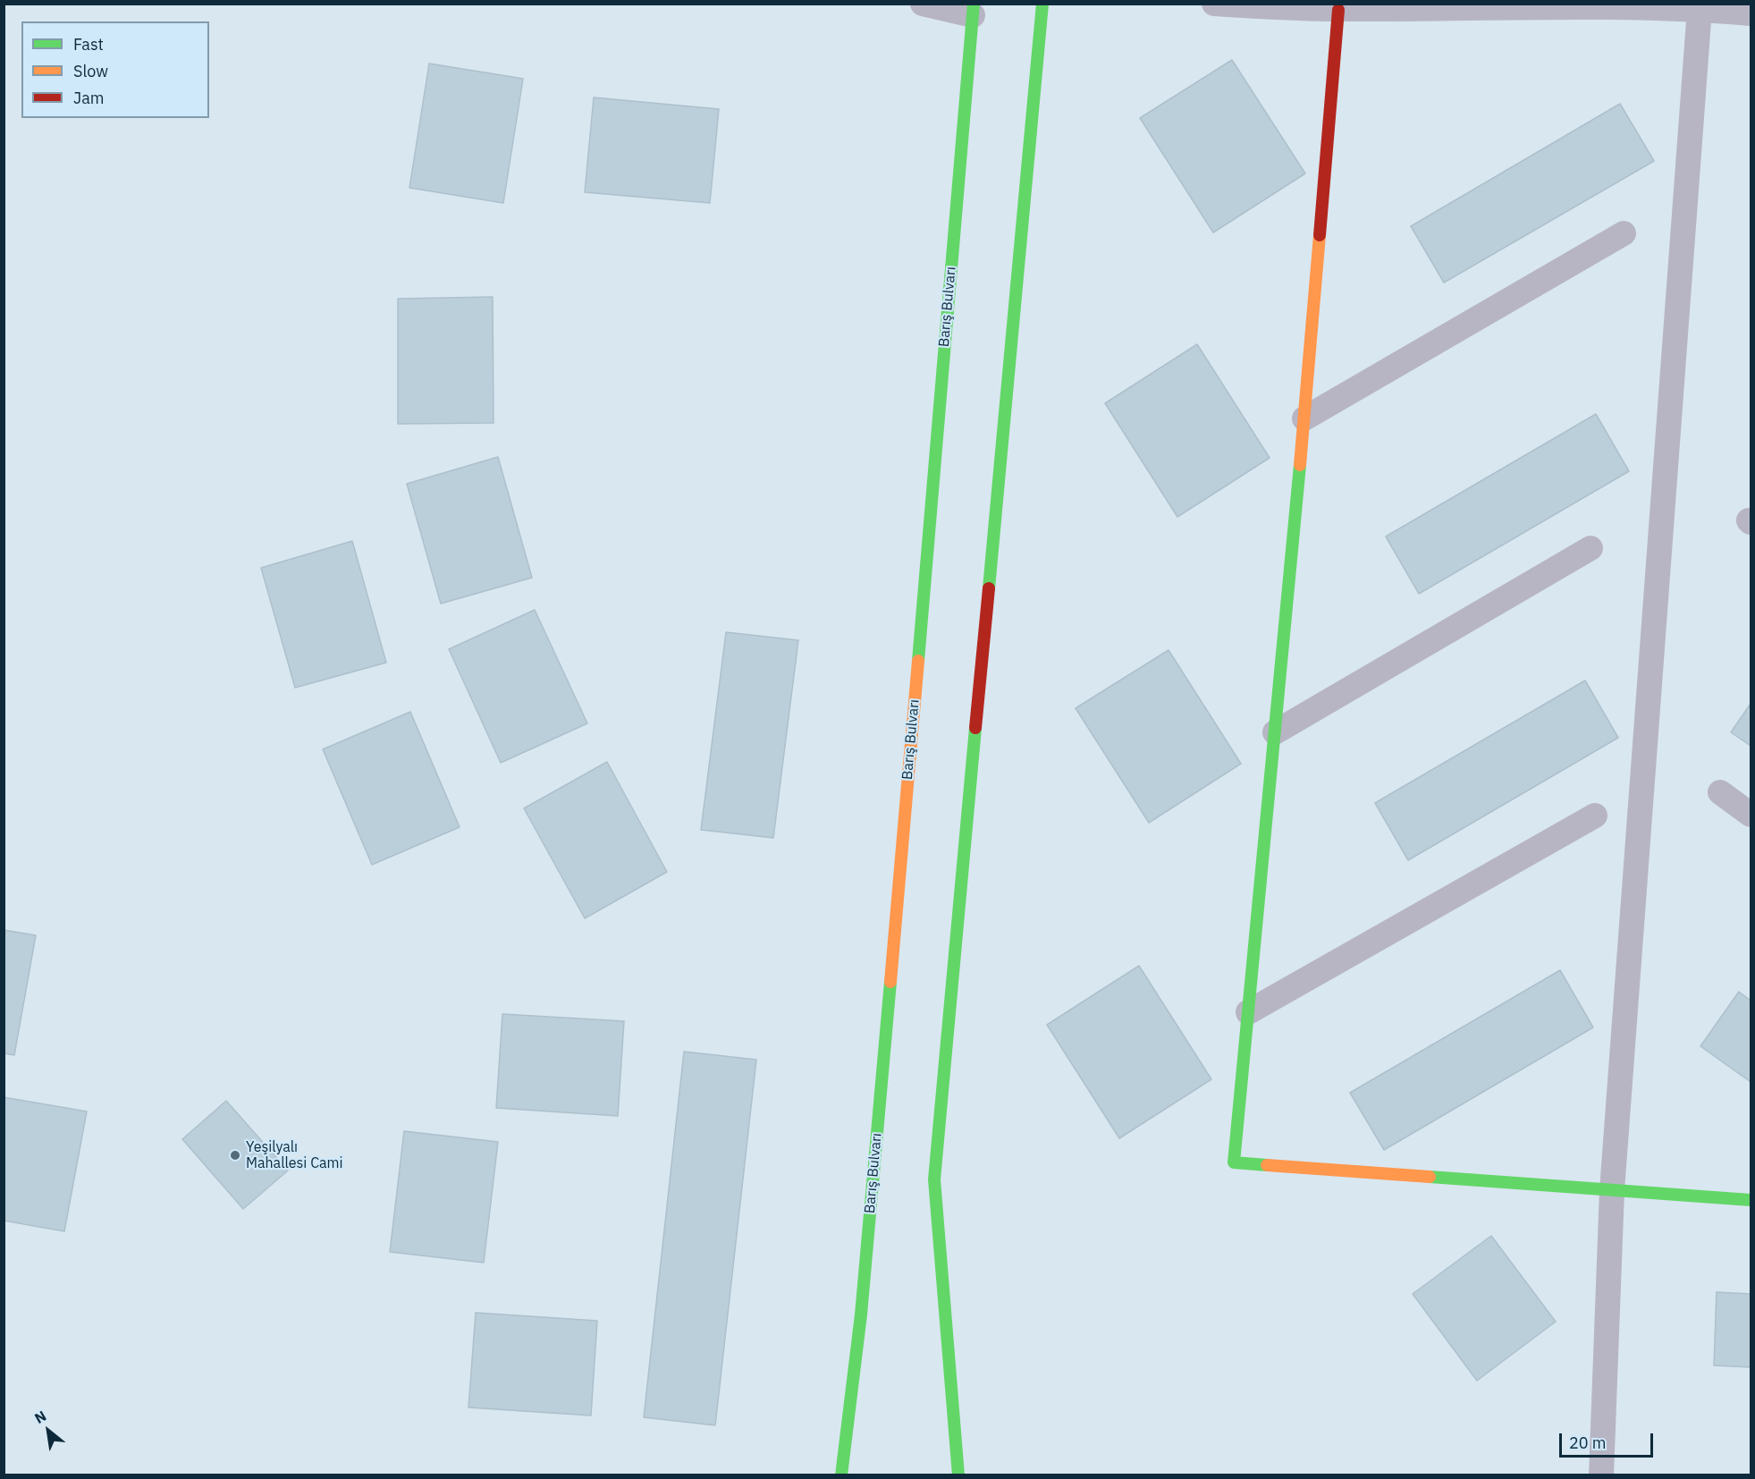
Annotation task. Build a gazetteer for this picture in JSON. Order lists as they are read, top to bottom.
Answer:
{
  "streets": {
    "main road": ["Barış Bulvarı"]
  },
  "places": ["Yeşilyalı Mahallesi Cami"],
  "legend": ["Fast", "Slow", "Jam"],
  "scale_bar": "20 m",
  "north": "top left"
}
